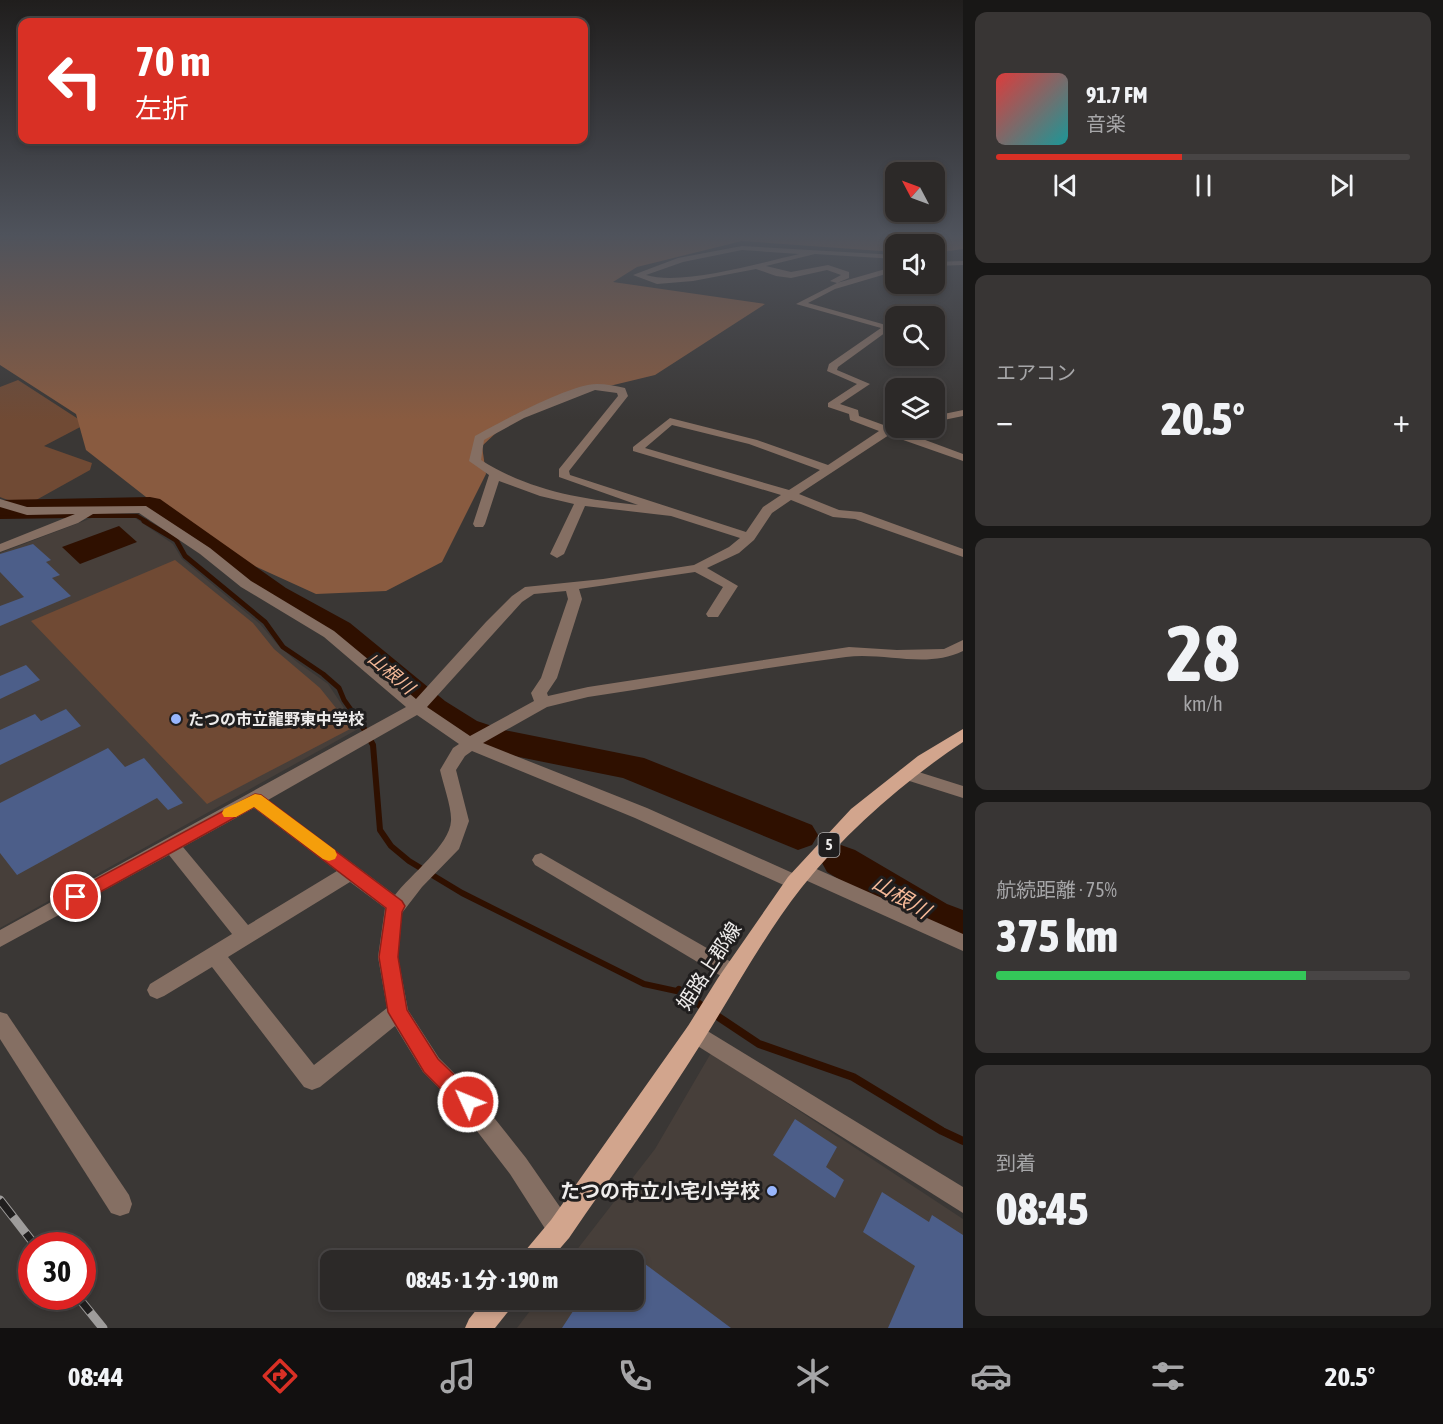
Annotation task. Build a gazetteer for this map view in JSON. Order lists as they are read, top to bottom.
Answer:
{
  "streets": {
    "main road": ["5", "姫路上郡線"]
  },
  "water": ["山根川"],
  "places": ["たつの市立龍野東中学校", "たつの市立小宅小学校"],
  "north": "top left",
  "page": {
    "turn": ["70 m", "左折"],
    "song": ["91.7 FM", "音楽"],
    "tile": [
      "エアコン",
      ["28", "km/h"],
      ["航続距離 · 75%", "375 km"],
      ["到着", "08:45"]
    ],
    "heat": ["−", "20.5°", "+"],
    "limit": "30",
    "trip": "08:45 · 1 分 · 190 m",
    "tabs": ["08:44", "20.5°"]
  }
}
